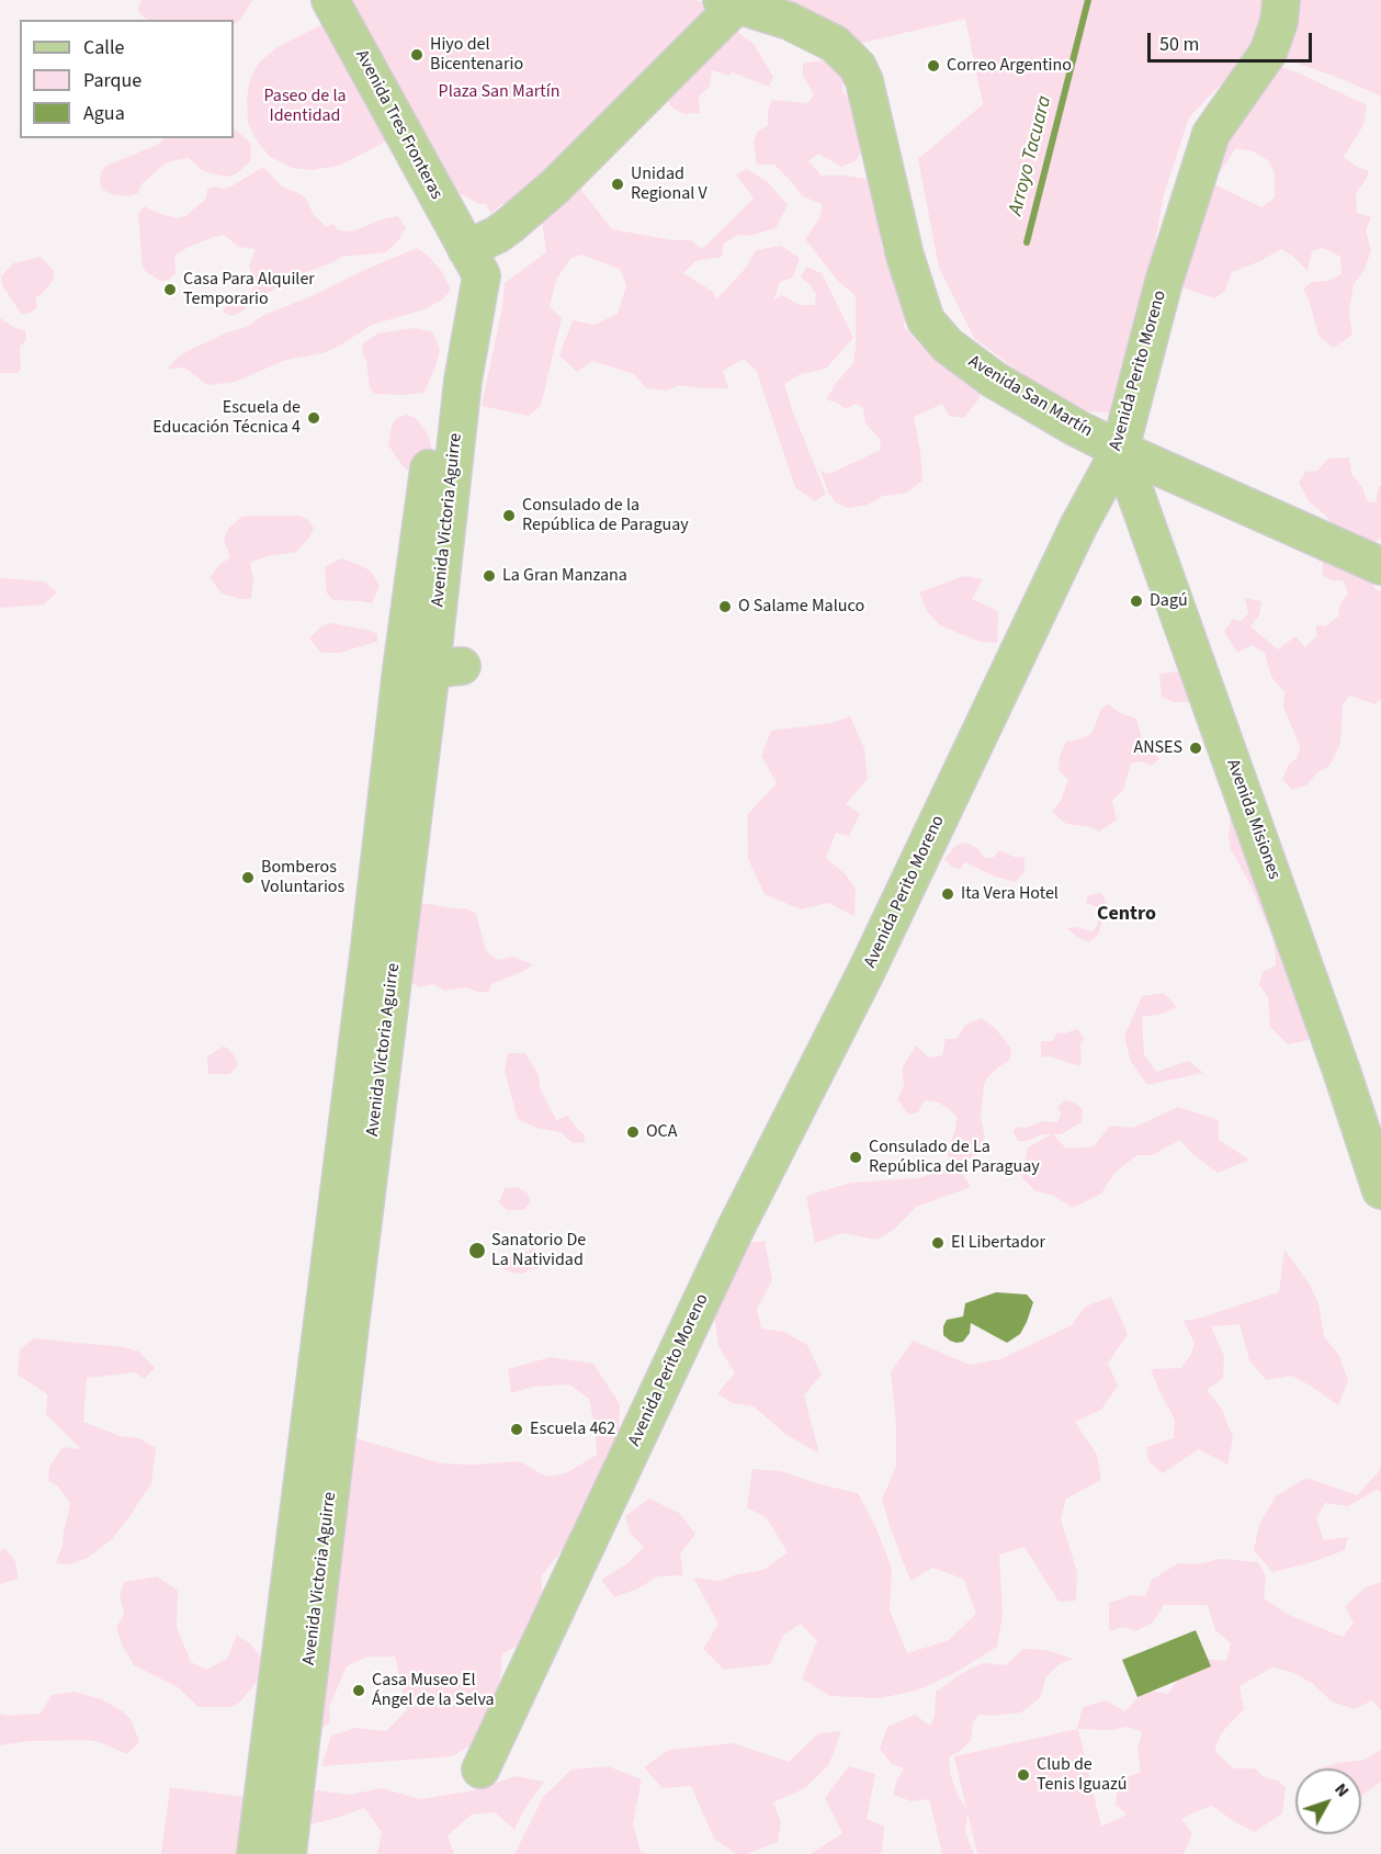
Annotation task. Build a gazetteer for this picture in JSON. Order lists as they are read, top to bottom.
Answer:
{
  "streets": {
    "main road": [
      "Avenida Tres Fronteras",
      "Avenida Perito Moreno",
      "Avenida San Martín",
      "Avenida Victoria Aguirre",
      "Avenida Misiones"
    ]
  },
  "crossings": [
    ["Avenida Tres Fronteras", "Avenida Victoria Aguirre"],
    ["Avenida Perito Moreno", "Avenida San Martín"],
    ["Avenida Perito Moreno", "Avenida Misiones"],
    ["Avenida San Martín", "Avenida Misiones"]
  ],
  "districts": ["Centro"],
  "water": ["Arroyo Tacuara"],
  "parks": ["Plaza San Martín", "Paseo de la Identidad"],
  "places": [
    "Hiyo del Bicentenario",
    "Correo Argentino",
    "Unidad Regional V",
    "Casa Para Alquiler Temporario",
    "Escuela de Educación Técnica 4",
    "Consulado de la República de Paraguay",
    "La Gran Manzana",
    "Dagú",
    "O Salame Maluco",
    "ANSES",
    "Bomberos Voluntarios",
    "Ita Vera Hotel",
    "OCA",
    "Consulado de La República del Paraguay",
    "El Libertador",
    "Sanatorio De La Natividad",
    "Escuela 462",
    "Casa Museo El Ángel de la Selva",
    "Club de Tenis Iguazú"
  ],
  "legend": ["Calle", "Parque", "Agua"],
  "scale_bar": "50 m",
  "north": "top right"
}
